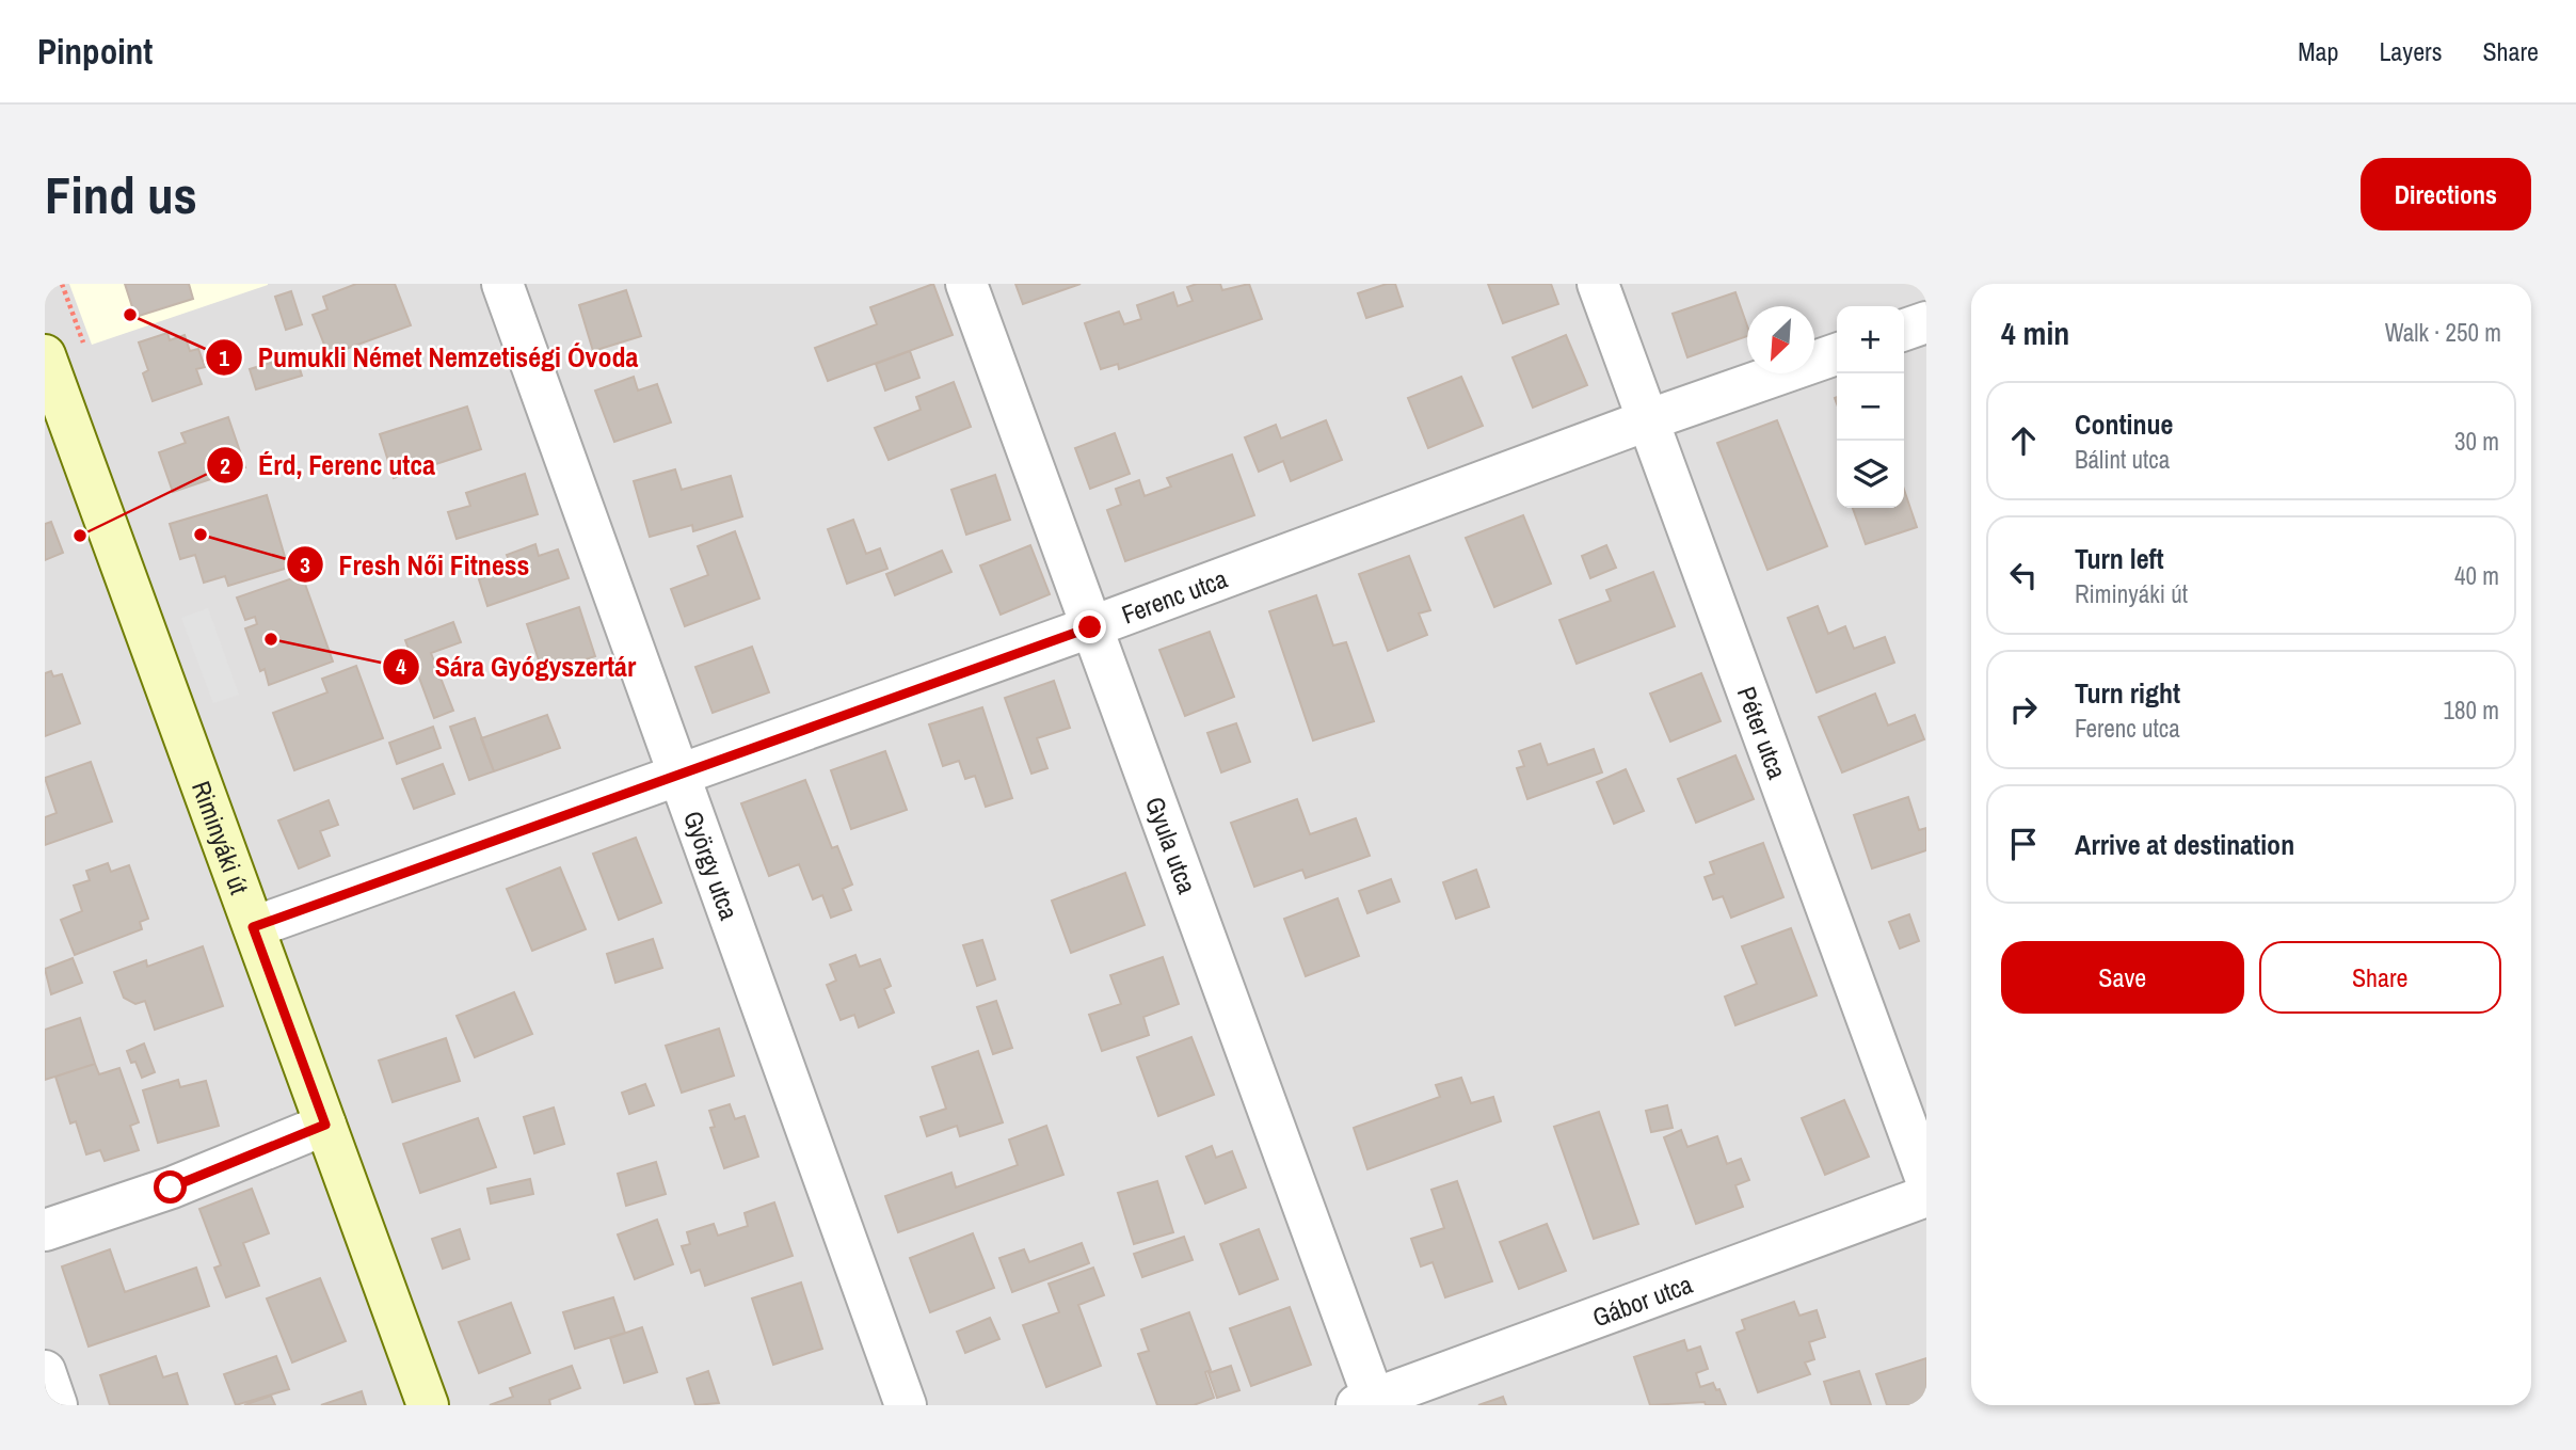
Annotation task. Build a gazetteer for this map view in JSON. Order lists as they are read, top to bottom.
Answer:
{
  "streets": {
    "main road": ["Riminyáki út"],
    "street": [
      "Ferenc utca",
      "Péter utca",
      "Gyula utca",
      "György utca",
      "Gábor utca"
    ]
  },
  "crossings": [
    ["Ferenc utca", "Péter utca"],
    ["Ferenc utca", "Riminyáki út"],
    ["Ferenc utca", "Gyula utca"],
    ["Ferenc utca", "György utca"],
    ["Gyula utca", "Gábor utca"]
  ],
  "places": [
    "Pumukli Német Nemzetiségi Óvoda",
    "Fresh Női Fitness",
    "Érd, Ferenc utca",
    "Sára Gyógyszertár"
  ],
  "north": "bottom left",
  "page": {
    "header": "Pinpoint",
    "nav": ["Map", "Layers", "Share"],
    "buttons": [
      "Directions",
      ["Save", "Share"]
    ],
    "title": "Find us",
    "heading": ["4 min", "Walk · 250 m"],
    "map_buttons": ["+", "−"],
    "list": [
      ["Continue", "Bálint utca", "30 m"],
      ["Turn left", "Riminyáki út", "40 m"],
      ["Turn right", "Ferenc utca", "180 m"],
      "Arrive at destination"
    ]
  }
}
